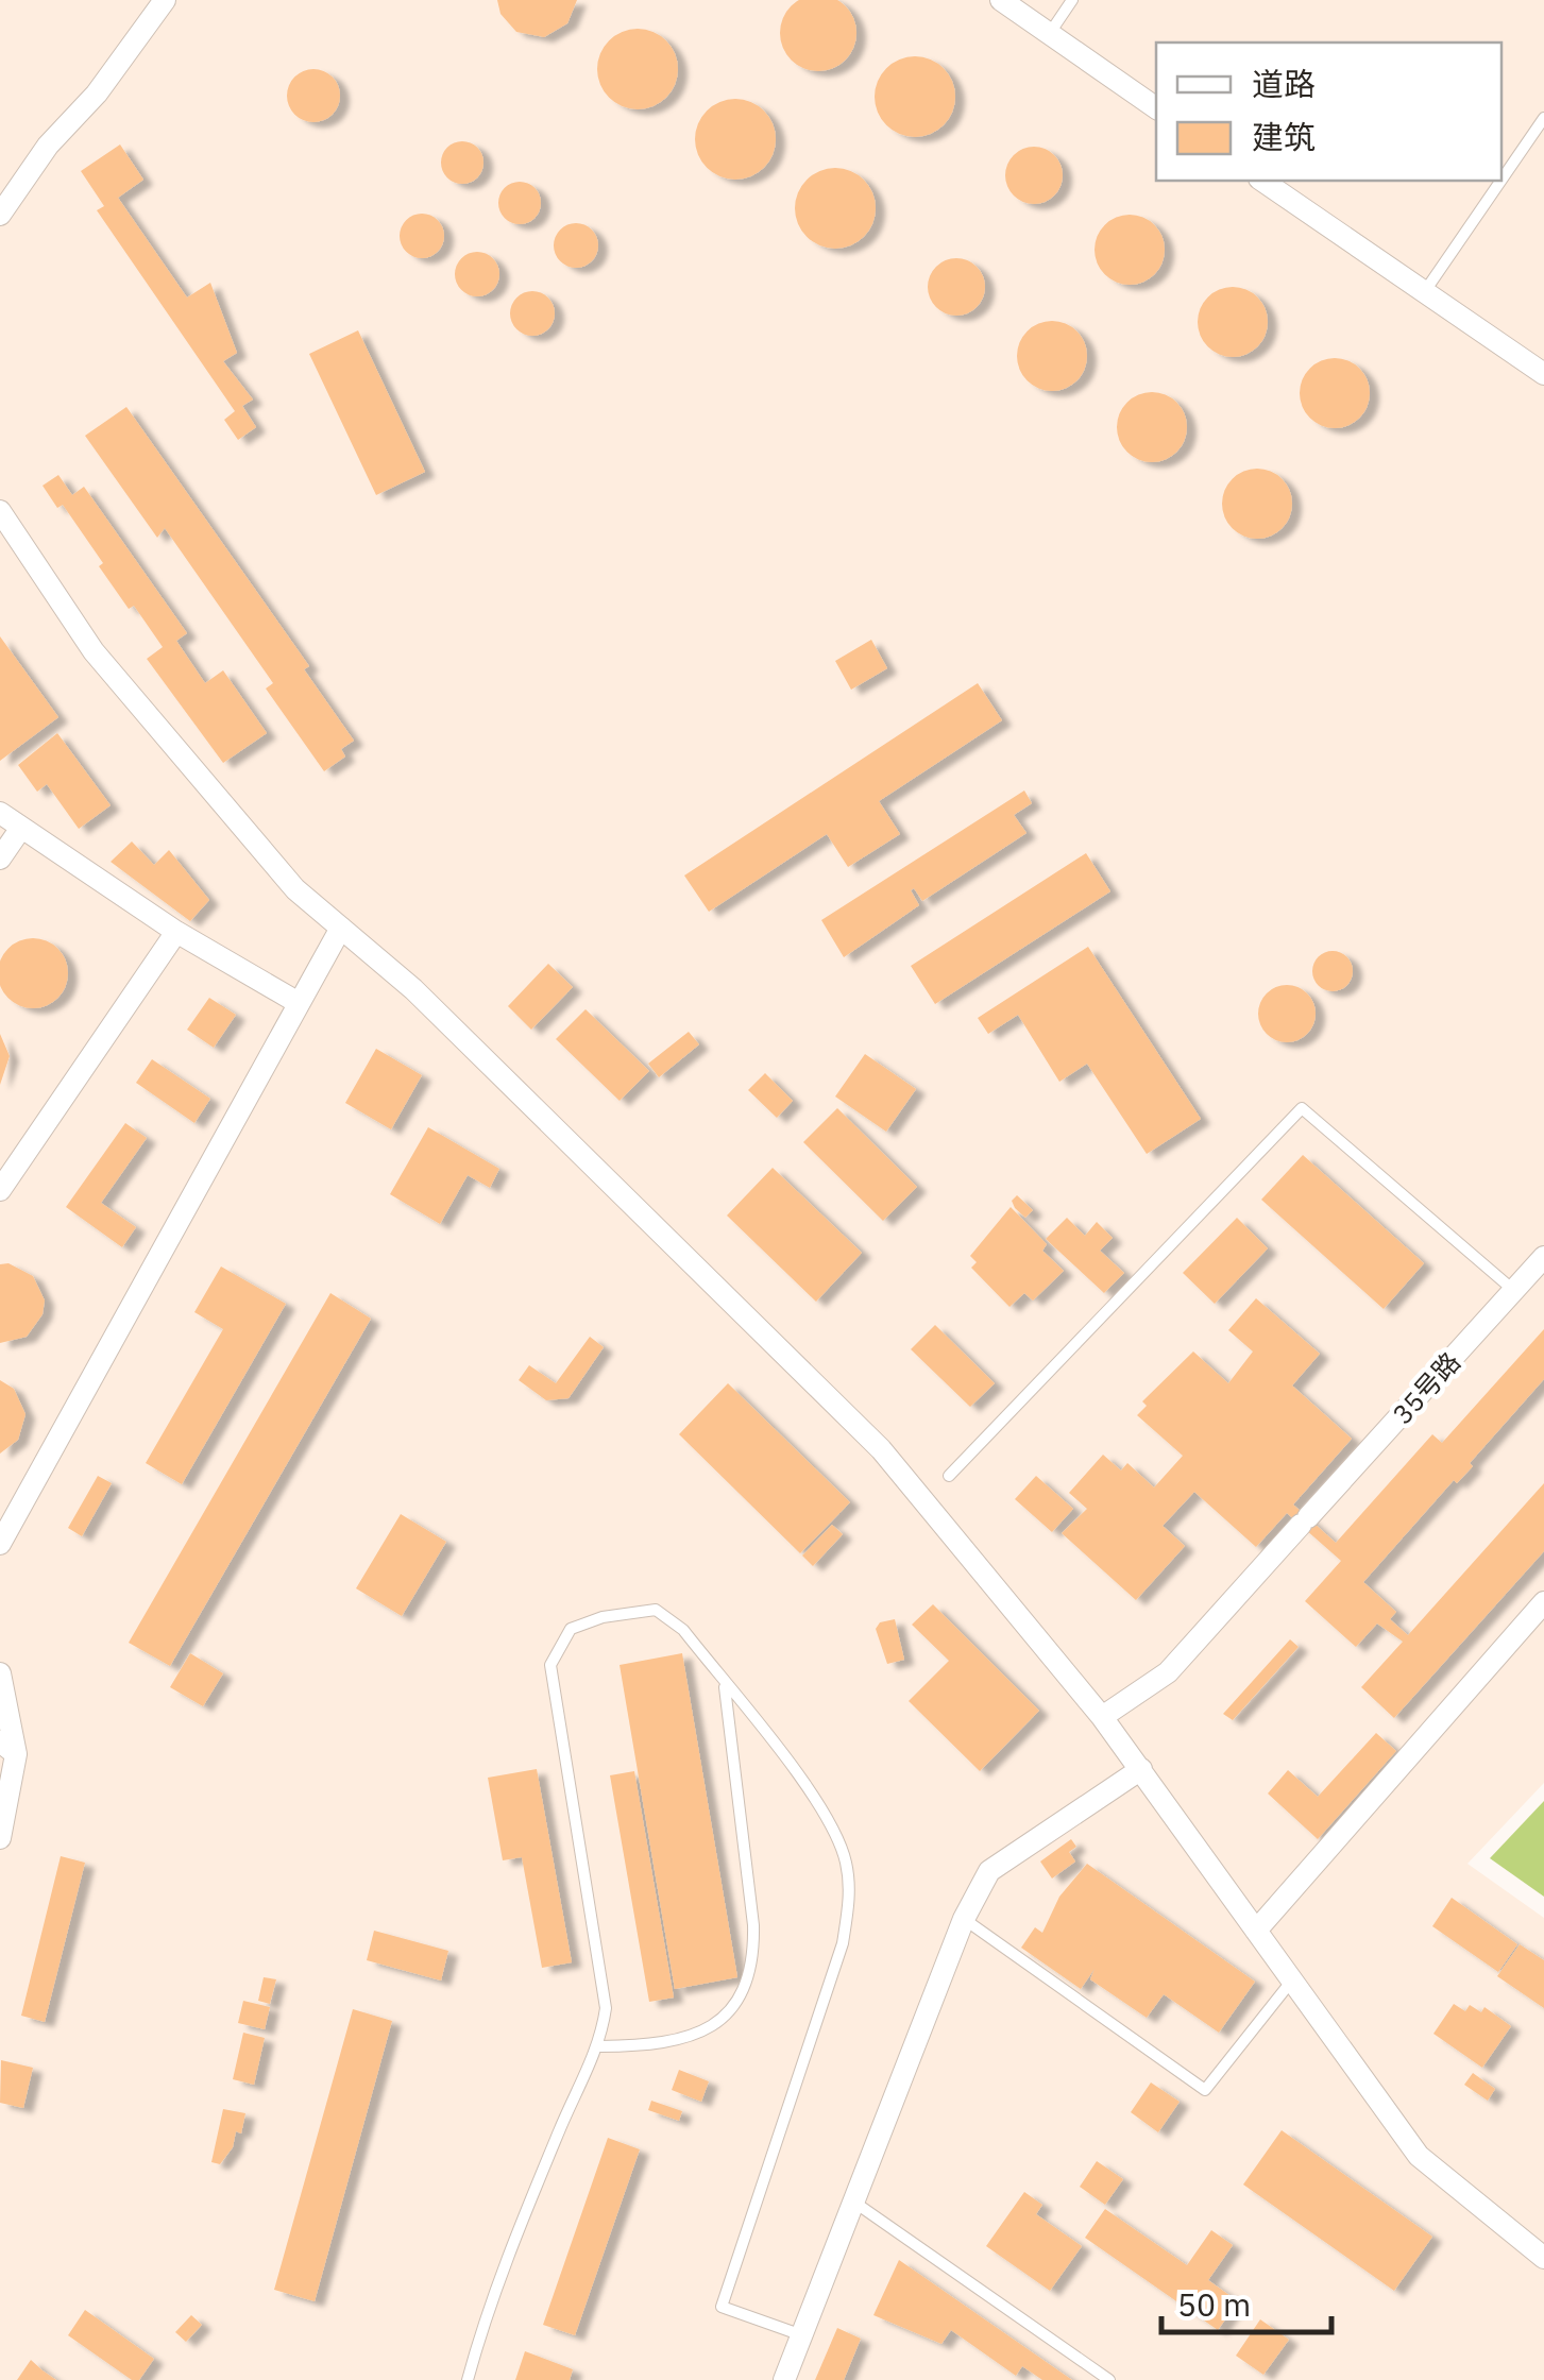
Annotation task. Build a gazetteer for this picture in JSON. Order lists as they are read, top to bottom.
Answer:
{
  "streets": {
    "street": ["35号路"]
  },
  "legend": ["道路", "建筑"],
  "scale_bar": "50 m"
}
